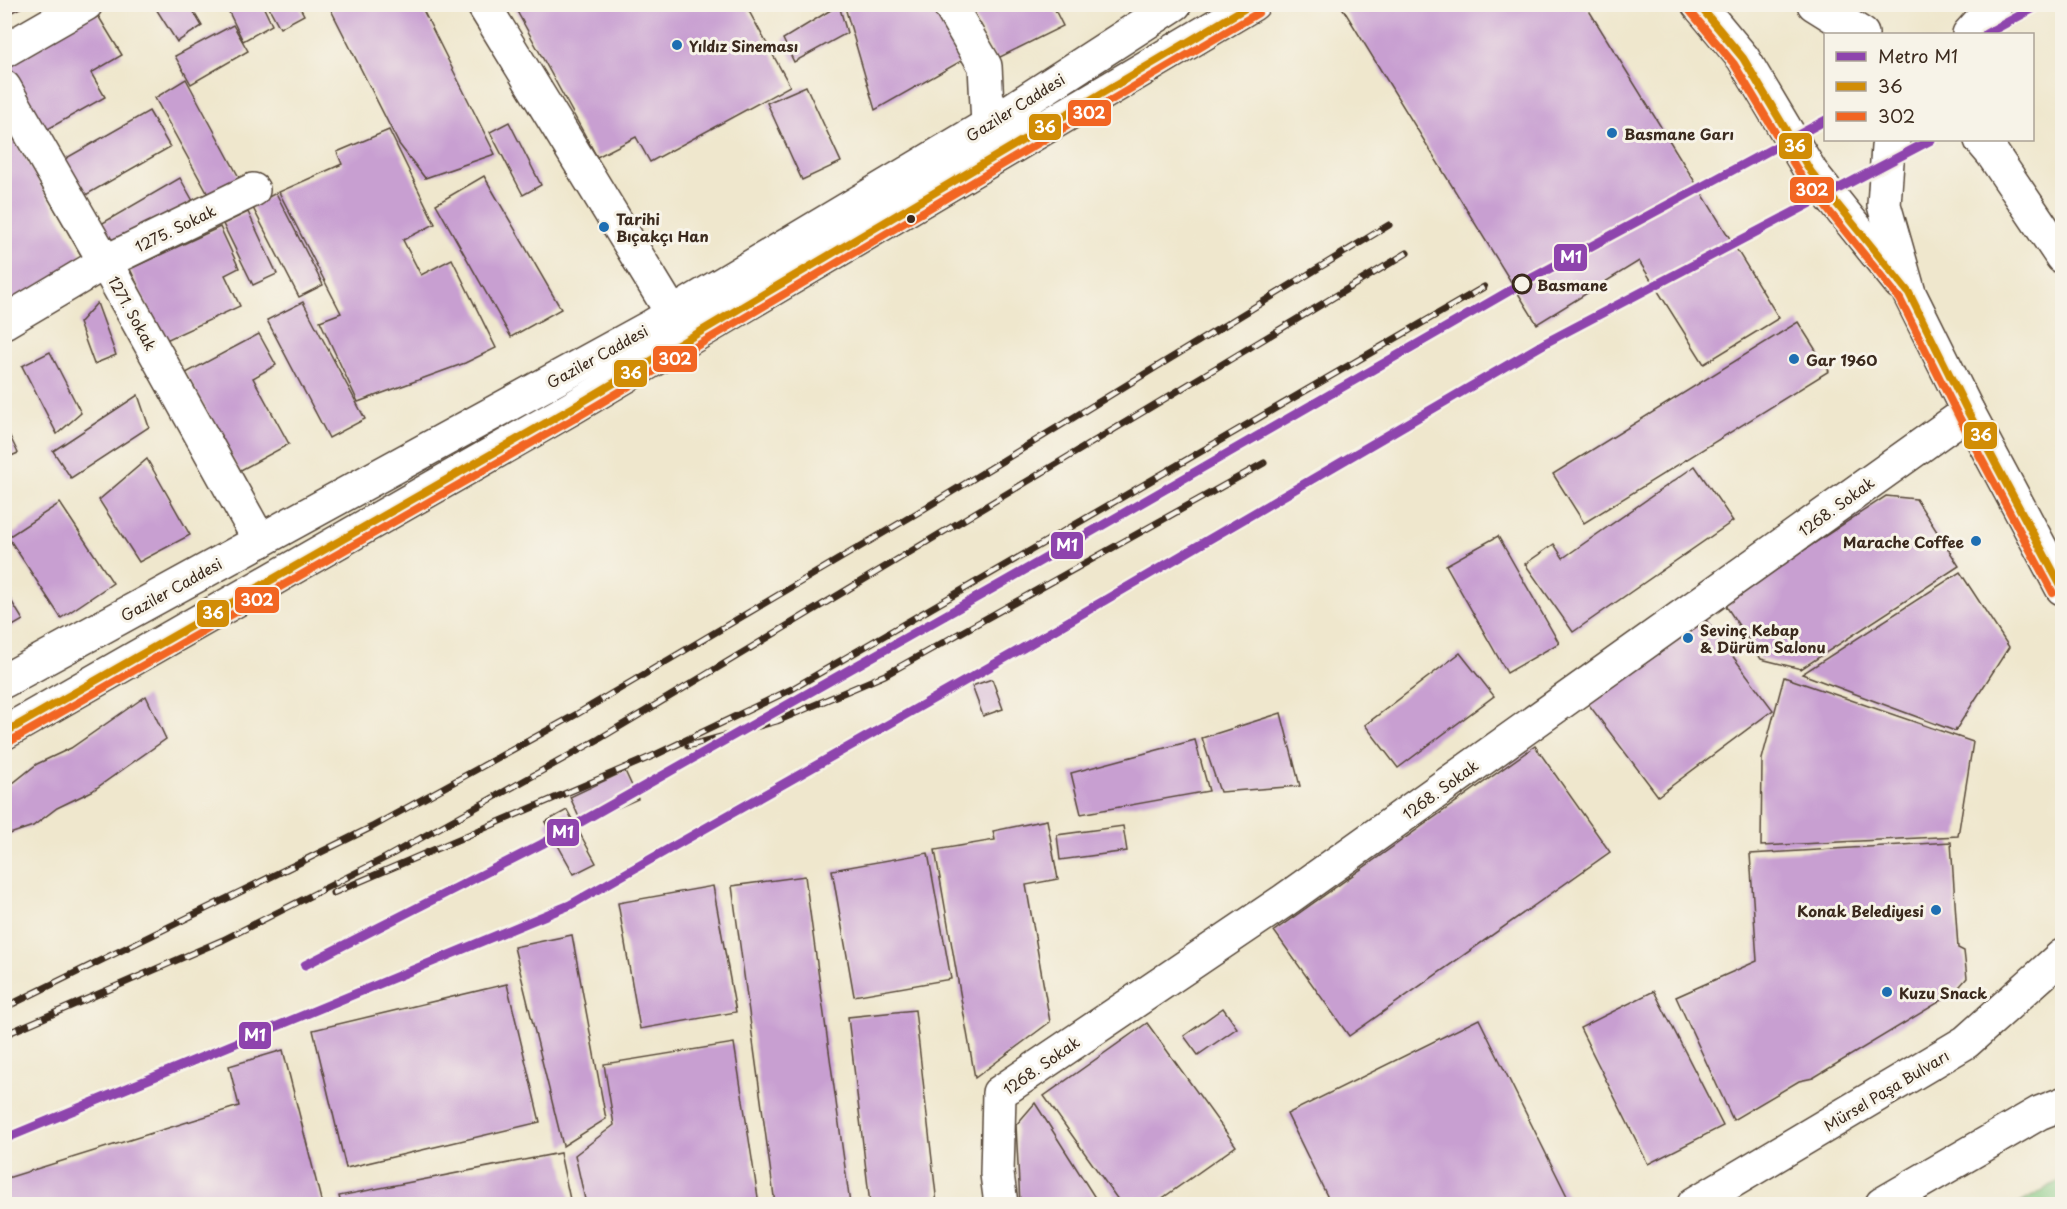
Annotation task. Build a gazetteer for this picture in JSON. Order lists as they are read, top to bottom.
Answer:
{
  "streets": {
    "main road": [
      "Gaziler Caddesi",
      "1275. Sokak",
      "1271. Sokak",
      "1268. Sokak",
      "Mürsel Paşa Bulvarı"
    ]
  },
  "crossings": [
    ["Gaziler Caddesi", "1271. Sokak"],
    ["1275. Sokak", "1271. Sokak"]
  ],
  "places": [
    "Yıldız Sineması",
    "Basmane Garı",
    "Tarihi Bıçakçı Han",
    "Basmane",
    "Gar 1960",
    "Marache Coffee",
    "Sevinç Kebap & Dürüm Salonu",
    "Konak Belediyesi",
    "Kuzu Snack"
  ],
  "lines": ["metro line M1", "transit line 36", "transit line 302"],
  "legend": ["Metro M1", "36", "302"]
}
